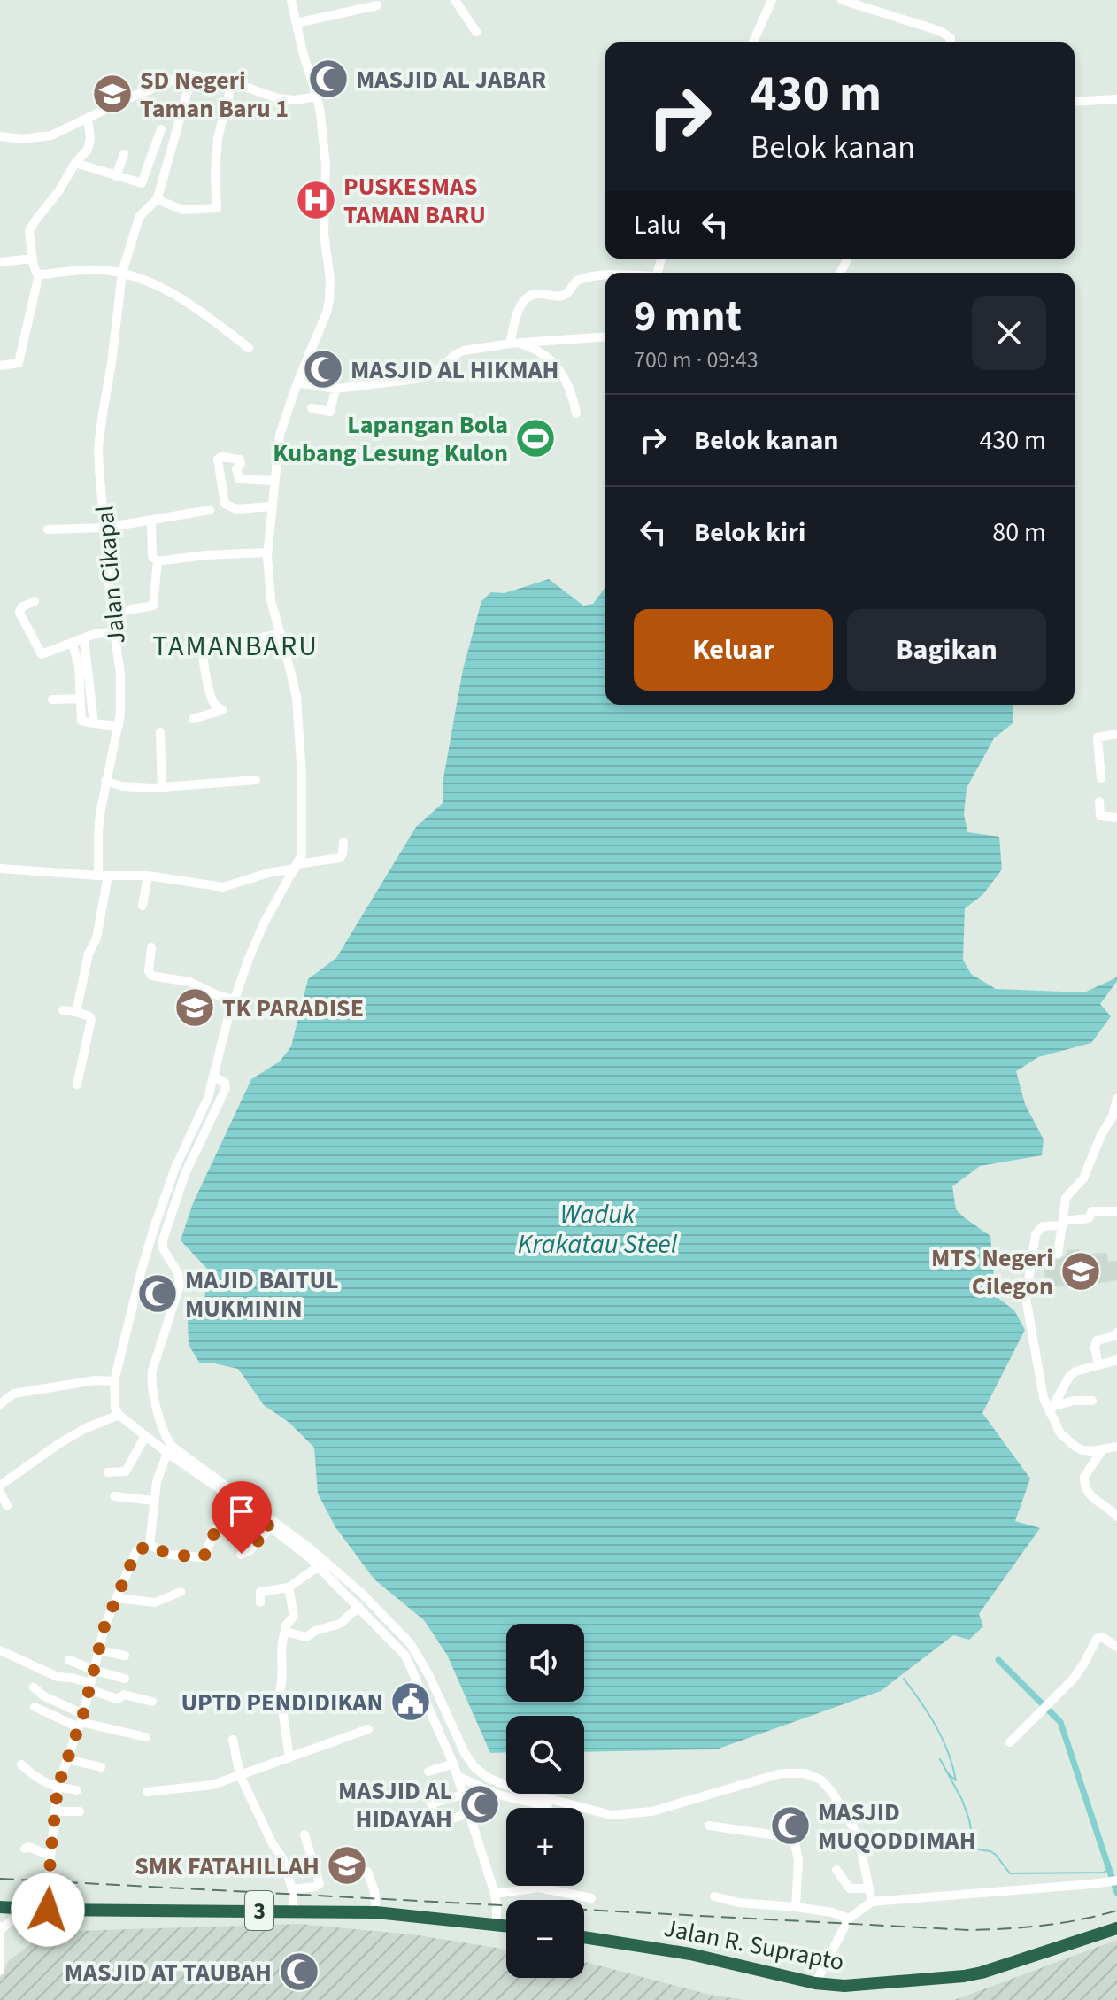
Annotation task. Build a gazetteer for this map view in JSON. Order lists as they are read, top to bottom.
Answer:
{
  "streets": {
    "highway": ["3", "Jalan R. Suprapto"],
    "street": ["Jalan Cikapal"]
  },
  "districts": ["TAMANBARU"],
  "water": ["Waduk Krakatau Steel"],
  "places": {
    "mosque": [
      "MASJID AL JABAR",
      "MASJID AL HIKMAH",
      "MAJID BAITUL MUKMININ",
      "MASJID AL HIDAYAH",
      "MASJID MUQODDIMAH",
      "MASJID AT TAUBAH"
    ],
    "school or university": [
      "SD Negeri Taman Baru 1",
      "TK PARADISE",
      "MTS Negeri Cilegon",
      "SMK FATAHILLAH"
    ],
    "hospital": ["PUSKESMAS TAMAN BARU"],
    "sports": ["Lapangan Bola Kubang Lesung Kulon"],
    "public building": ["UPTD PENDIDIKAN"]
  },
  "page": {
    "turn": ["430 m", "Belok kanan"],
    "then": "Lalu",
    "heading": ["9 mnt", "700 m · 09:43"],
    "list": [
      {
        "name": "Belok kanan",
        "value": "430 m"
      },
      {
        "name": "Belok kiri",
        "value": "80 m"
      }
    ],
    "buttons": ["Keluar", "Bagikan"],
    "map_buttons": ["+", "−"]
  }
}
